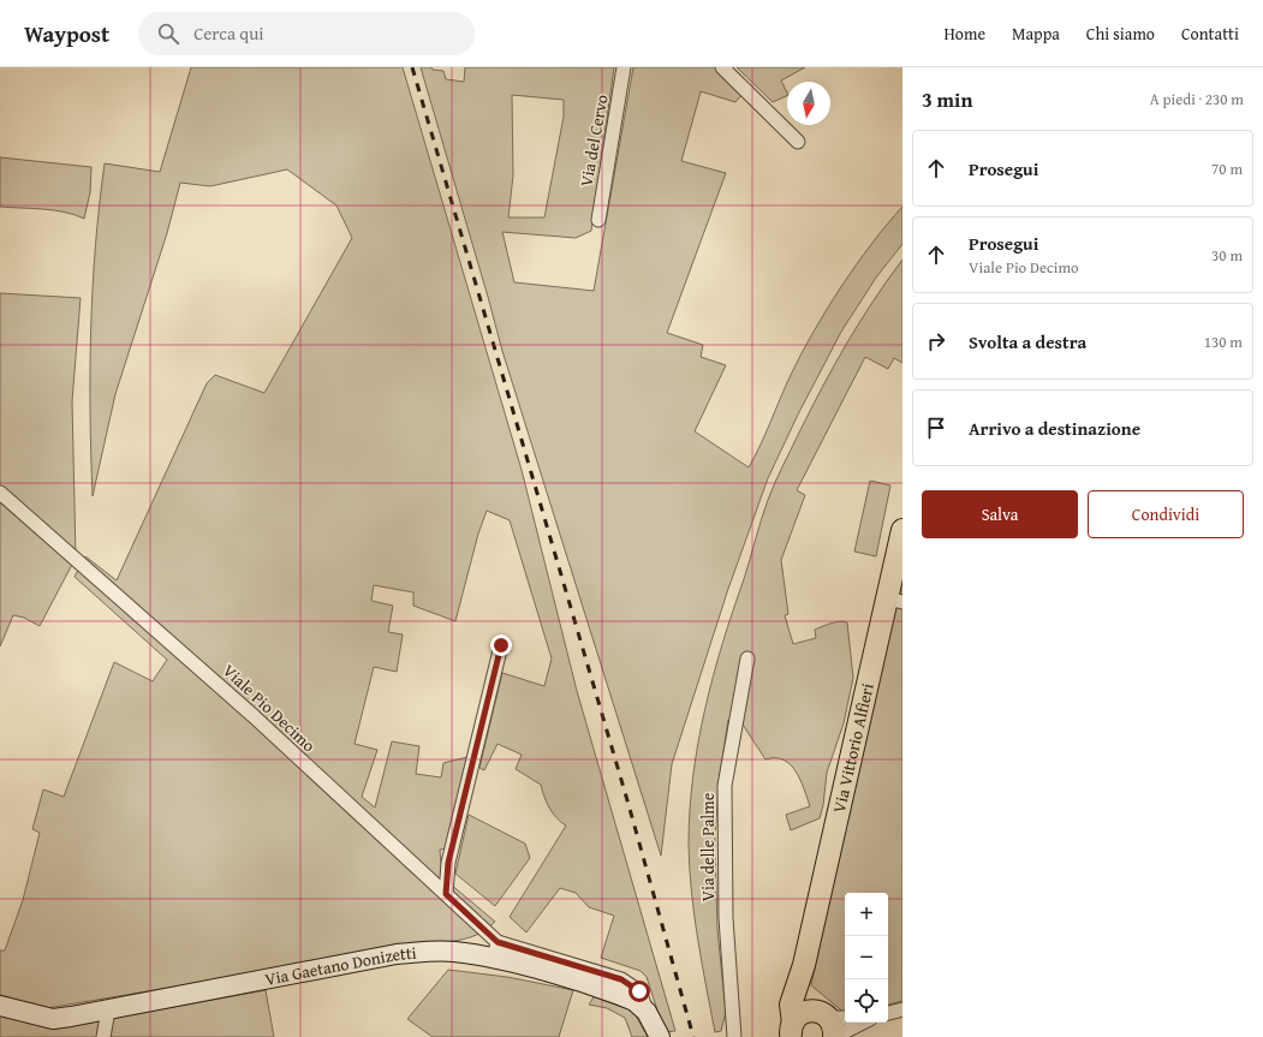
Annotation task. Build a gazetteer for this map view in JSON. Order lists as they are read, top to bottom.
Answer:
{
  "streets": {
    "main road": ["Via Vittorio Alfieri"],
    "street": [
      "Via del Cervo",
      "Viale Pio Decimo",
      "Via delle Palme",
      "Via Gaetano Donizetti"
    ]
  },
  "crossings": [
    ["Viale Pio Decimo", "Via Gaetano Donizetti"]
  ],
  "north": "bottom",
  "page": {
    "header": "Waypost",
    "search": "Cerca qui",
    "nav": [
      "Home",
      "Mappa",
      "Chi siamo",
      "Contatti"
    ],
    "heading": ["3 min", "A piedi · 230 m"],
    "list": [
      ["Prosegui", "70 m"],
      ["Prosegui", "Viale Pio Decimo", "30 m"],
      ["Svolta a destra", "130 m"],
      "Arrivo a destinazione"
    ],
    "buttons": ["Salva", "Condividi"],
    "map_buttons": ["+", "−"]
  }
}
